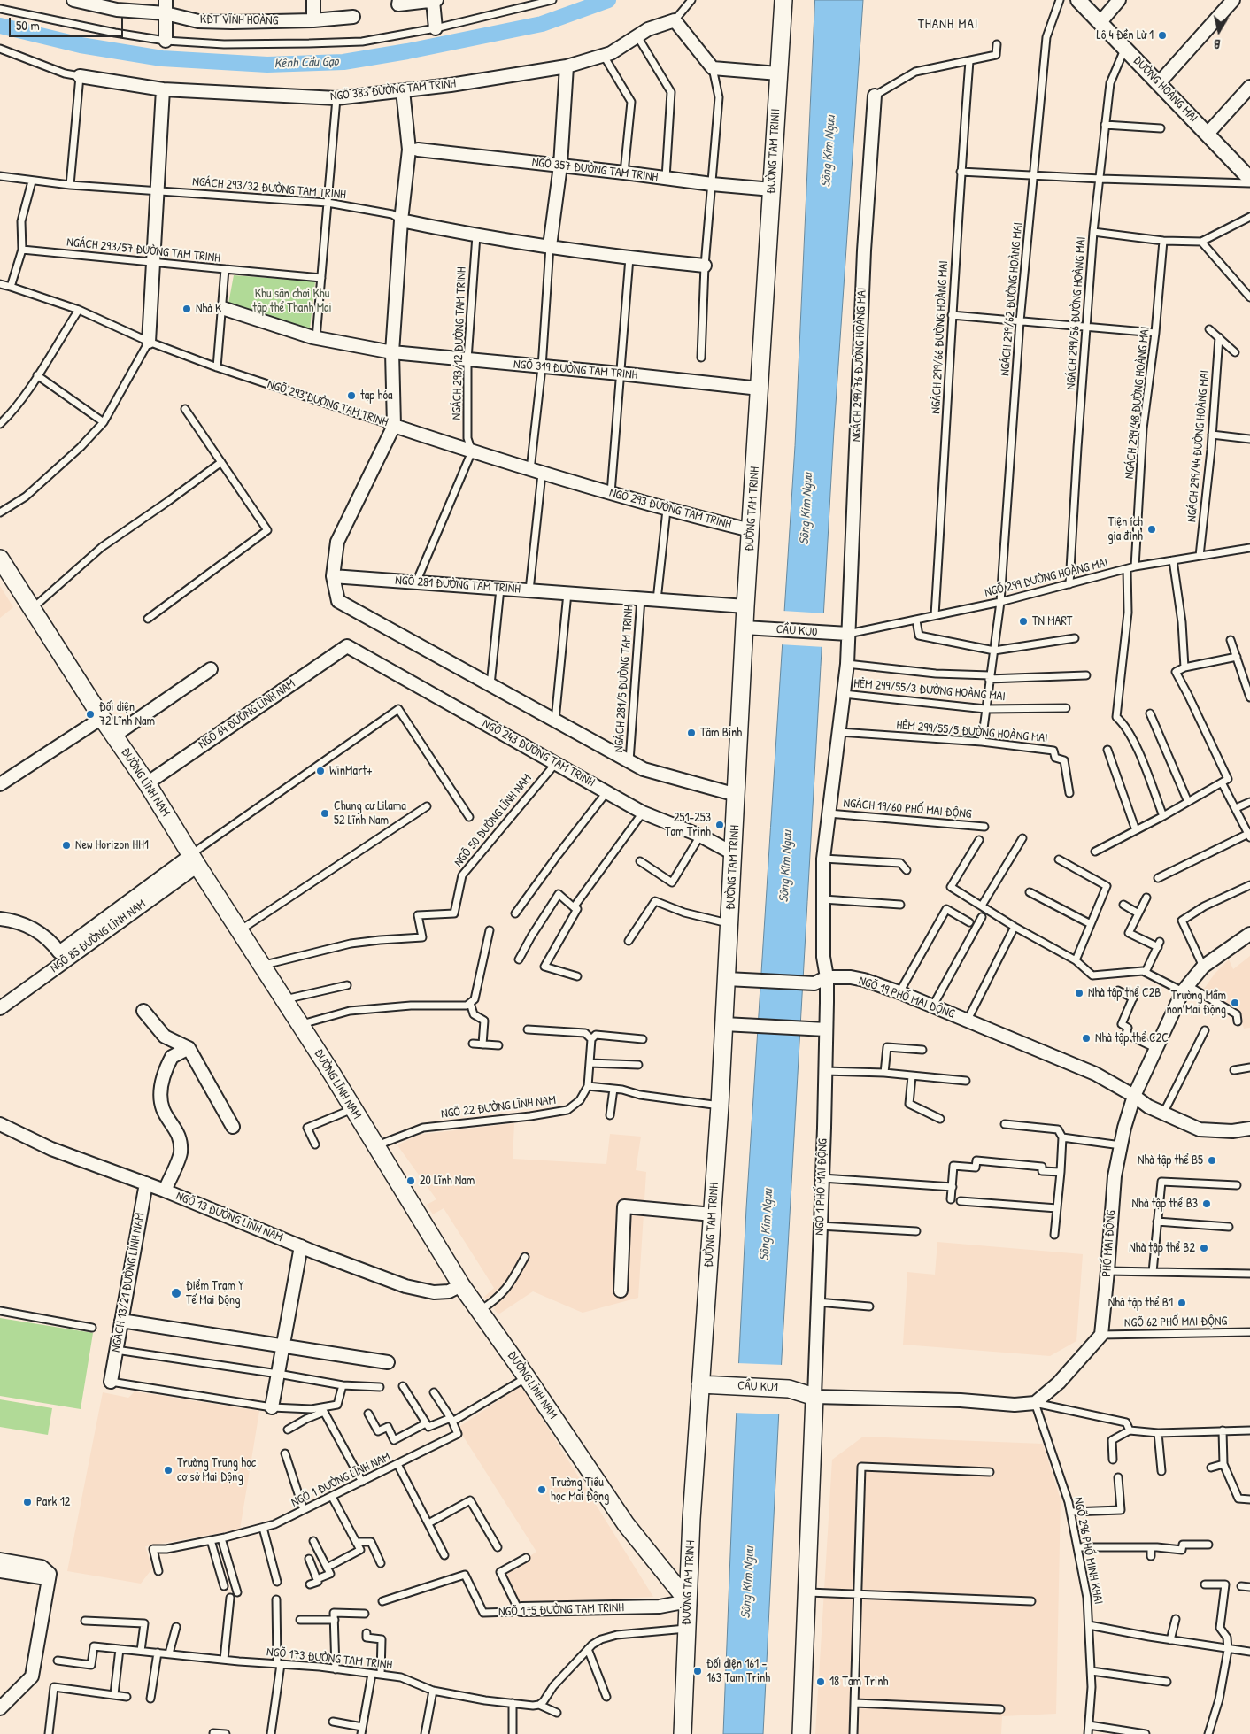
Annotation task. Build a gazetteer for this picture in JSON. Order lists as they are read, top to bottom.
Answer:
{
  "streets": {
    "main road": ["ĐƯỜNG TAM TRINH", "ĐƯỜNG LĨNH NAM", "CẦU KU1"],
    "street": [
      "KĐT VĨNH HOÀNG",
      "ĐƯỜNG HOÀNG MAI",
      "NGÕ 383 ĐƯỜNG TAM TRINH",
      "NGÕ 357 ĐƯỜNG TAM TRINH",
      "NGÁCH 299/76 ĐƯỜNG HOÀNG MAI",
      "NGÕ 319 ĐƯỜNG TAM TRINH",
      "NGÕ 293 ĐƯỜNG TAM TRINH",
      "NGÕ 281 ĐƯỜNG TAM TRINH",
      "CẦU KU0",
      "NGÕ 64 ĐƯỜNG LĨNH NAM",
      "NGÕ 243 ĐƯỜNG TAM TRINH",
      "NGÕ 85 ĐƯỜNG LĨNH NAM",
      "NGÕ 19 PHỐ MAI ĐỘNG",
      "NGÕ 1 PHỐ MAI ĐỘNG",
      "NGÕ 13 ĐƯỜNG LĨNH NAM",
      "PHỐ MAI ĐỘNG",
      "NGÁCH 13/21 ĐƯỜNG LĨNH NAM",
      "NGÕ 175 ĐƯỜNG TAM TRINH"
    ],
    "lane": [
      "NGÁCH 293/32 ĐƯỜNG TAM TRINH",
      "NGÁCH 293/57 ĐƯỜNG TAM TRINH",
      "NGÁCH 299/62 ĐƯỜNG HOÀNG MAI",
      "NGÁCH 299/56 ĐƯỜNG HOÀNG MAI",
      "NGÁCH 299/66 ĐƯỜNG HOÀNG MAI",
      "NGÁCH 293/12 ĐƯỜNG TAM TRINH",
      "NGÁCH 299/48 ĐƯỜNG HOÀNG MAI",
      "NGÁCH 299/44 ĐƯỜNG HOÀNG MAI",
      "NGÕ 299 ĐƯỜNG HOÀNG MAI",
      "NGÁCH 281/5 ĐƯỜNG TAM TRINH",
      "HẺM 299/55/3 ĐƯỜNG HOÀNG MAI",
      "HẺM 299/55/5 ĐƯỜNG HOÀNG MAI",
      "NGÁCH 19/60 PHỐ MAI ĐỘNG",
      "NGÕ 50 ĐƯỜNG LĨNH NAM",
      "NGÕ 22 ĐƯỜNG LĨNH NAM",
      "NGÕ 62 PHỐ MAI ĐỘNG",
      "NGÕ 1 ĐƯỜNG LĨNH NAM",
      "NGÕ 296 PHỐ MINH KHAI",
      "NGÕ 173 ĐƯỜNG TAM TRINH"
    ]
  },
  "crossings": [
    ["ĐƯỜNG HOÀNG MAI", "NGÁCH 299/56 ĐƯỜNG HOÀNG MAI"],
    ["ĐƯỜNG TAM TRINH", "NGÕ 357 ĐƯỜNG TAM TRINH"],
    ["ĐƯỜNG TAM TRINH", "NGÕ 319 ĐƯỜNG TAM TRINH"],
    ["ĐƯỜNG TAM TRINH", "NGÕ 293 ĐƯỜNG TAM TRINH"],
    ["ĐƯỜNG TAM TRINH", "NGÕ 281 ĐƯỜNG TAM TRINH"],
    ["ĐƯỜNG TAM TRINH", "CẦU KU0"],
    ["ĐƯỜNG TAM TRINH", "NGÕ 243 ĐƯỜNG TAM TRINH"],
    ["ĐƯỜNG TAM TRINH", "ĐƯỜNG LĨNH NAM"],
    ["ĐƯỜNG TAM TRINH", "NGÕ 19 PHỐ MAI ĐỘNG"],
    ["ĐƯỜNG TAM TRINH", "CẦU KU1"],
    ["ĐƯỜNG TAM TRINH", "NGÕ 175 ĐƯỜNG TAM TRINH"],
    ["NGÁCH 293/57 ĐƯỜNG TAM TRINH", "NGÕ 319 ĐƯỜNG TAM TRINH"],
    ["NGÁCH 293/57 ĐƯỜNG TAM TRINH", "NGÕ 293 ĐƯỜNG TAM TRINH"],
    ["NGÁCH 299/62 ĐƯỜNG HOÀNG MAI", "NGÕ 299 ĐƯỜNG HOÀNG MAI"],
    ["NGÁCH 299/62 ĐƯỜNG HOÀNG MAI", "HẺM 299/55/3 ĐƯỜNG HOÀNG MAI"],
    ["NGÁCH 299/62 ĐƯỜNG HOÀNG MAI", "HẺM 299/55/5 ĐƯỜNG HOÀNG MAI"],
    ["NGÁCH 299/56 ĐƯỜNG HOÀNG MAI", "NGÕ 299 ĐƯỜNG HOÀNG MAI"],
    ["NGÁCH 299/66 ĐƯỜNG HOÀNG MAI", "NGÕ 299 ĐƯỜNG HOÀNG MAI"],
    ["NGÁCH 293/12 ĐƯỜNG TAM TRINH", "NGÕ 319 ĐƯỜNG TAM TRINH"],
    ["NGÁCH 293/12 ĐƯỜNG TAM TRINH", "NGÕ 293 ĐƯỜNG TAM TRINH"],
    ["NGÁCH 299/76 ĐƯỜNG HOÀNG MAI", "NGÕ 299 ĐƯỜNG HOÀNG MAI"],
    ["NGÁCH 299/76 ĐƯỜNG HOÀNG MAI", "CẦU KU0"],
    ["NGÁCH 299/76 ĐƯỜNG HOÀNG MAI", "HẺM 299/55/3 ĐƯỜNG HOÀNG MAI"],
    ["NGÁCH 299/76 ĐƯỜNG HOÀNG MAI", "HẺM 299/55/5 ĐƯỜNG HOÀNG MAI"],
    ["NGÁCH 299/76 ĐƯỜNG HOÀNG MAI", "NGÁCH 19/60 PHỐ MAI ĐỘNG"],
    ["NGÁCH 299/48 ĐƯỜNG HOÀNG MAI", "NGÕ 299 ĐƯỜNG HOÀNG MAI"],
    ["NGÁCH 299/44 ĐƯỜNG HOÀNG MAI", "NGÕ 299 ĐƯỜNG HOÀNG MAI"],
    ["NGÕ 299 ĐƯỜNG HOÀNG MAI", "CẦU KU0"],
    ["NGÕ 281 ĐƯỜNG TAM TRINH", "NGÁCH 281/5 ĐƯỜNG TAM TRINH"],
    ["NGÕ 64 ĐƯỜNG LĨNH NAM", "NGÕ 243 ĐƯỜNG TAM TRINH"],
    ["NGÕ 64 ĐƯỜNG LĨNH NAM", "ĐƯỜNG LĨNH NAM"],
    ["NGÕ 243 ĐƯỜNG TAM TRINH", "NGÕ 50 ĐƯỜNG LĨNH NAM"],
    ["ĐƯỜNG LĨNH NAM", "NGÕ 50 ĐƯỜNG LĨNH NAM"],
    ["ĐƯỜNG LĨNH NAM", "NGÕ 85 ĐƯỜNG LĨNH NAM"],
    ["ĐƯỜNG LĨNH NAM", "NGÕ 22 ĐƯỜNG LĨNH NAM"],
    ["ĐƯỜNG LĨNH NAM", "NGÕ 13 ĐƯỜNG LĨNH NAM"],
    ["ĐƯỜNG LĨNH NAM", "NGÕ 175 ĐƯỜNG TAM TRINH"],
    ["NGÕ 19 PHỐ MAI ĐỘNG", "NGÕ 1 PHỐ MAI ĐỘNG"],
    ["NGÕ 19 PHỐ MAI ĐỘNG", "PHỐ MAI ĐỘNG"],
    ["NGÕ 1 PHỐ MAI ĐỘNG", "CẦU KU1"],
    ["NGÕ 13 ĐƯỜNG LĨNH NAM", "NGÁCH 13/21 ĐƯỜNG LĨNH NAM"],
    ["PHỐ MAI ĐỘNG", "NGÕ 62 PHỐ MAI ĐỘNG"]
  ],
  "districts": ["THANH MAI"],
  "water": ["Kênh Cầu Gạo", "Sông Kim Ngưu"],
  "parks": ["Khu sân chơi Khu tập thể Thanh Mai"],
  "places": [
    "Lô 4 Đền Lừ 1",
    "Nhà K",
    "tạp hóa",
    "Tiện ích gia đình",
    "TN MART",
    "Đối diện 72 Lĩnh Nam",
    "Tâm Bính",
    "WinMart+",
    "Chung cư Lilama 52 Lĩnh Nam",
    "251-253 Tam Trinh",
    "New Horizon HH1",
    "Nhà tập thể C2B",
    "Trường Mầm non Mai Động",
    "Nhà tập thể C2C",
    "Nhà tập thể B5",
    "20 Lĩnh Nam",
    "Nhà tập thể B3",
    "Nhà tập thể B2",
    "Điểm Trạm Y Tế Mai Động",
    "Nhà tập thể B1",
    "Trường Trung học cơ sở Mai Động",
    "Trường Tiểu học Mai Động",
    "Park 12",
    "Đối diện 161 - 163 Tam Trinh",
    "18 Tam Trinh"
  ],
  "scale_bar": "50 m",
  "north": "bottom"
}
